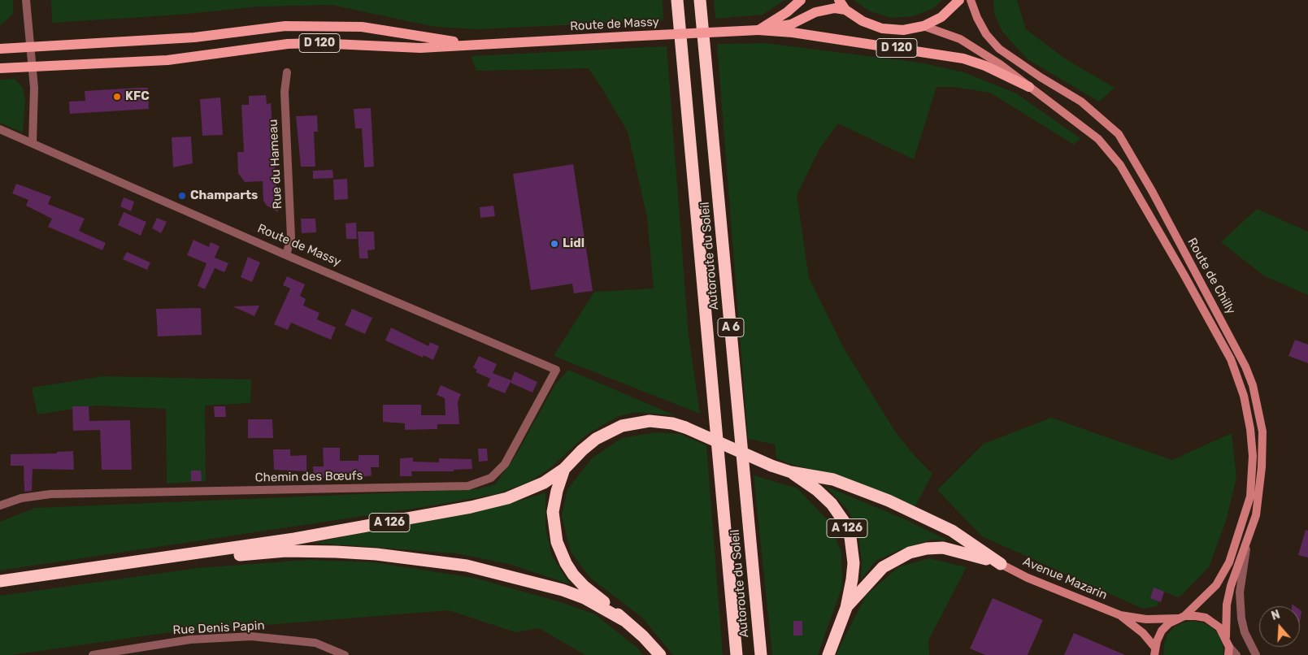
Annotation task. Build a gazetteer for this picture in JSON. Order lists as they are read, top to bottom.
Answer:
{
  "streets": {
    "highway": ["Autoroute du Soleil", "A 6", "A 126"],
    "main road": [
      "Route de Massy",
      "D 120",
      "Route de Chilly",
      "Avenue Mazarin"
    ],
    "street": ["Rue du Hameau", "Chemin des Bœufs", "Rue Denis Papin"]
  },
  "crossings": [
    ["Route de Massy", "D 120"],
    ["Route de Massy", "Rue du Hameau"],
    ["Route de Massy", "Chemin des Bœufs"],
    ["D 120", "Route de Chilly"],
    ["Route de Chilly", "Avenue Mazarin"]
  ],
  "places": ["KFC", "Champarts", "Lidl"],
  "north": "top"
}
